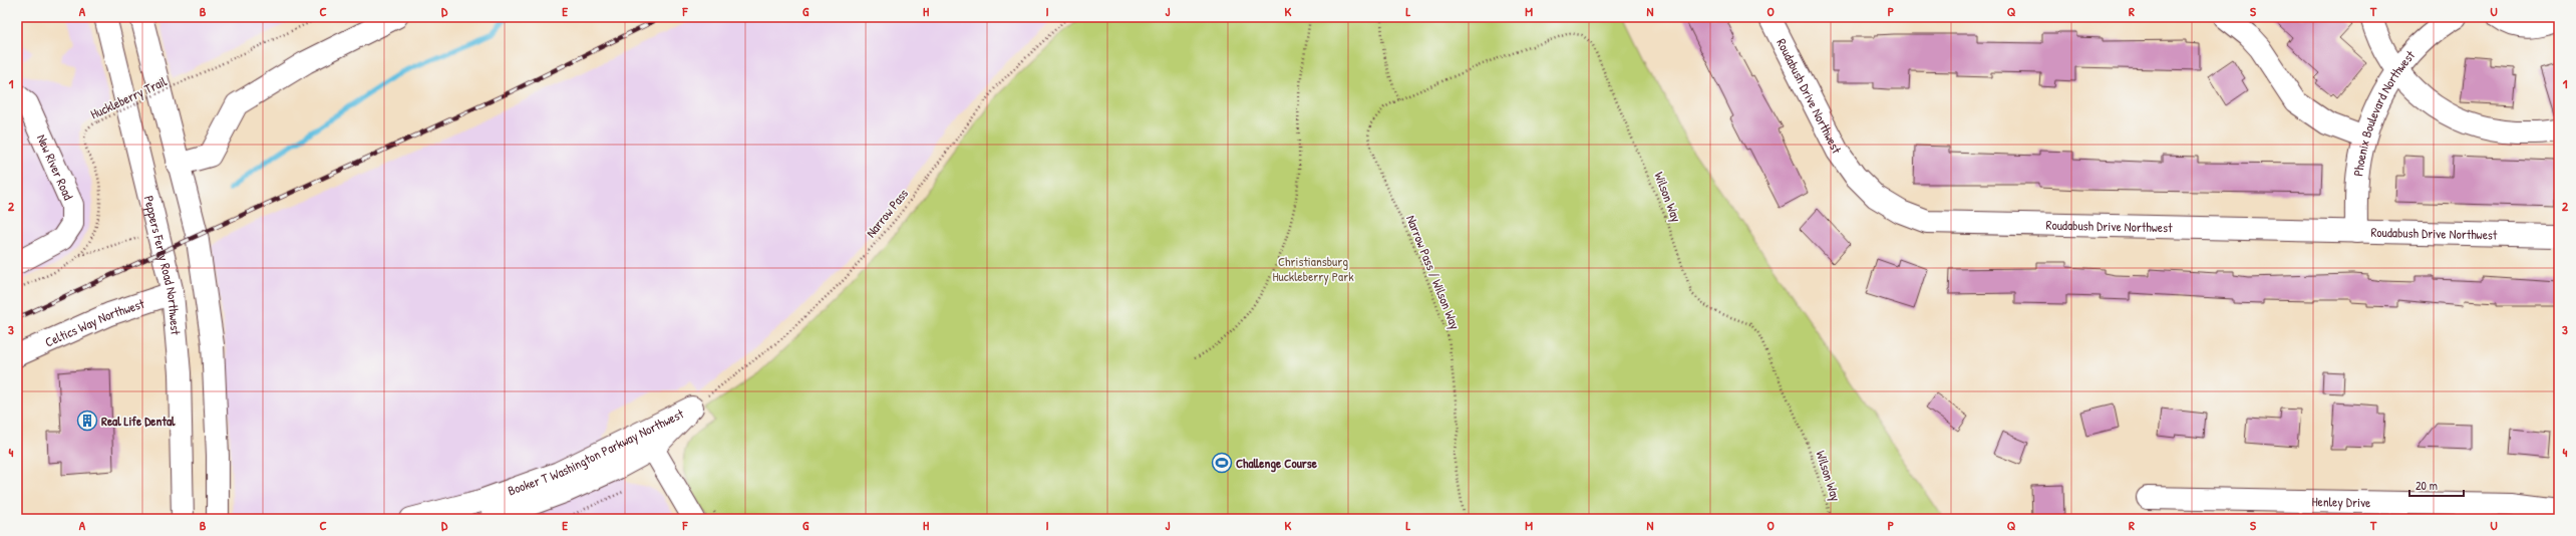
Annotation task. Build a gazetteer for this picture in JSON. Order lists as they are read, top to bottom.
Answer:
{
  "streets": {
    "street": [
      "Roudabush Drive Northwest",
      "Phoenix Boulevard Northwest",
      "New River Road",
      "Peppers Ferry Road Northwest",
      "Celtics Way Northwest",
      "Booker T Washington Parkway Northwest",
      "Henley Drive"
    ],
    "path": [
      "Huckleberry Trail",
      "Wilson Way",
      "Narrow Pass",
      "Narrow Pass / Wilson Way"
    ]
  },
  "crossings": [
    ["Roudabush Drive Northwest", "Phoenix Boulevard Northwest"],
    ["Wilson Way", "Narrow Pass / Wilson Way"],
    ["Peppers Ferry Road Northwest", "Celtics Way Northwest"]
  ],
  "parks": ["Christiansburg Huckleberry Park"],
  "places": {
    "building": ["Real Life Dental"],
    "sports": ["Challenge Course"]
  },
  "scale_bar": "20 m",
  "grid": {
    "columns": [
      "A",
      "B",
      "C",
      "D",
      "E",
      "F",
      "G",
      "H",
      "I",
      "J",
      "K",
      "L",
      "M",
      "N",
      "O",
      "P",
      "Q",
      "R",
      "S",
      "T",
      "U"
    ],
    "rows": [
      "1",
      "2",
      "3",
      "4"
    ]
  }
}
